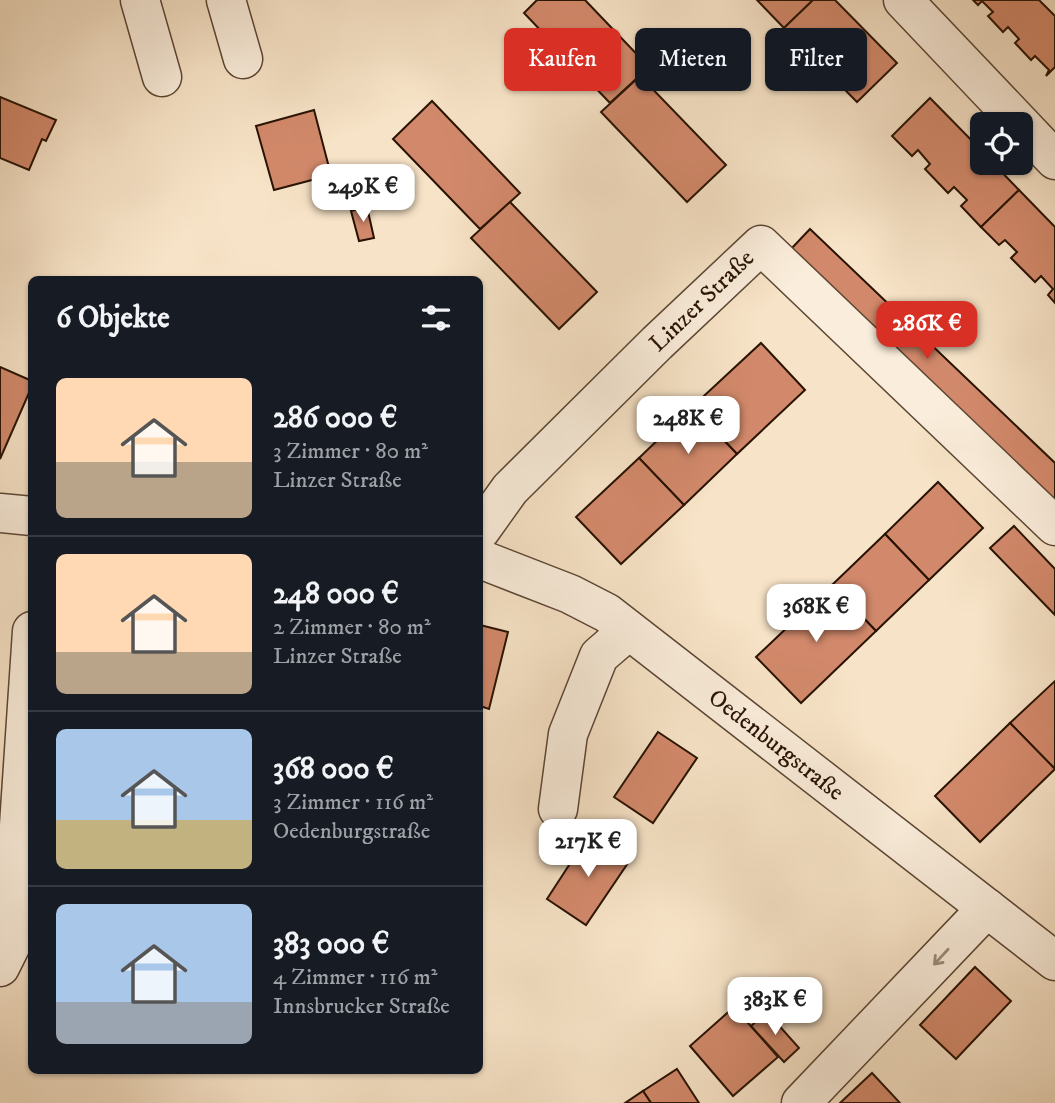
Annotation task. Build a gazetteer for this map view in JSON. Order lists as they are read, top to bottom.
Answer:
{
  "streets": {
    "street": ["Linzer Straße", "Oedenburgstraße"]
  },
  "page": {
    "chip": ["Kaufen", "Mieten", "Filter"],
    "price": [
      "249K €",
      "286K €",
      "248K €",
      "368K €",
      "217K €",
      "383K €"
    ],
    "heading": "6 Objekte",
    "list": [
      {
        "name": "286 000 €",
        "note": "3 Zimmer · 80 m² · Linzer Straße"
      },
      {
        "name": "248 000 €",
        "note": "2 Zimmer · 80 m² · Linzer Straße"
      },
      {
        "name": "368 000 €",
        "note": "3 Zimmer · 116 m² · Oedenburgstraße"
      },
      {
        "name": "383 000 €",
        "note": "4 Zimmer · 116 m² · Innsbrucker Straße"
      }
    ]
  }
}
